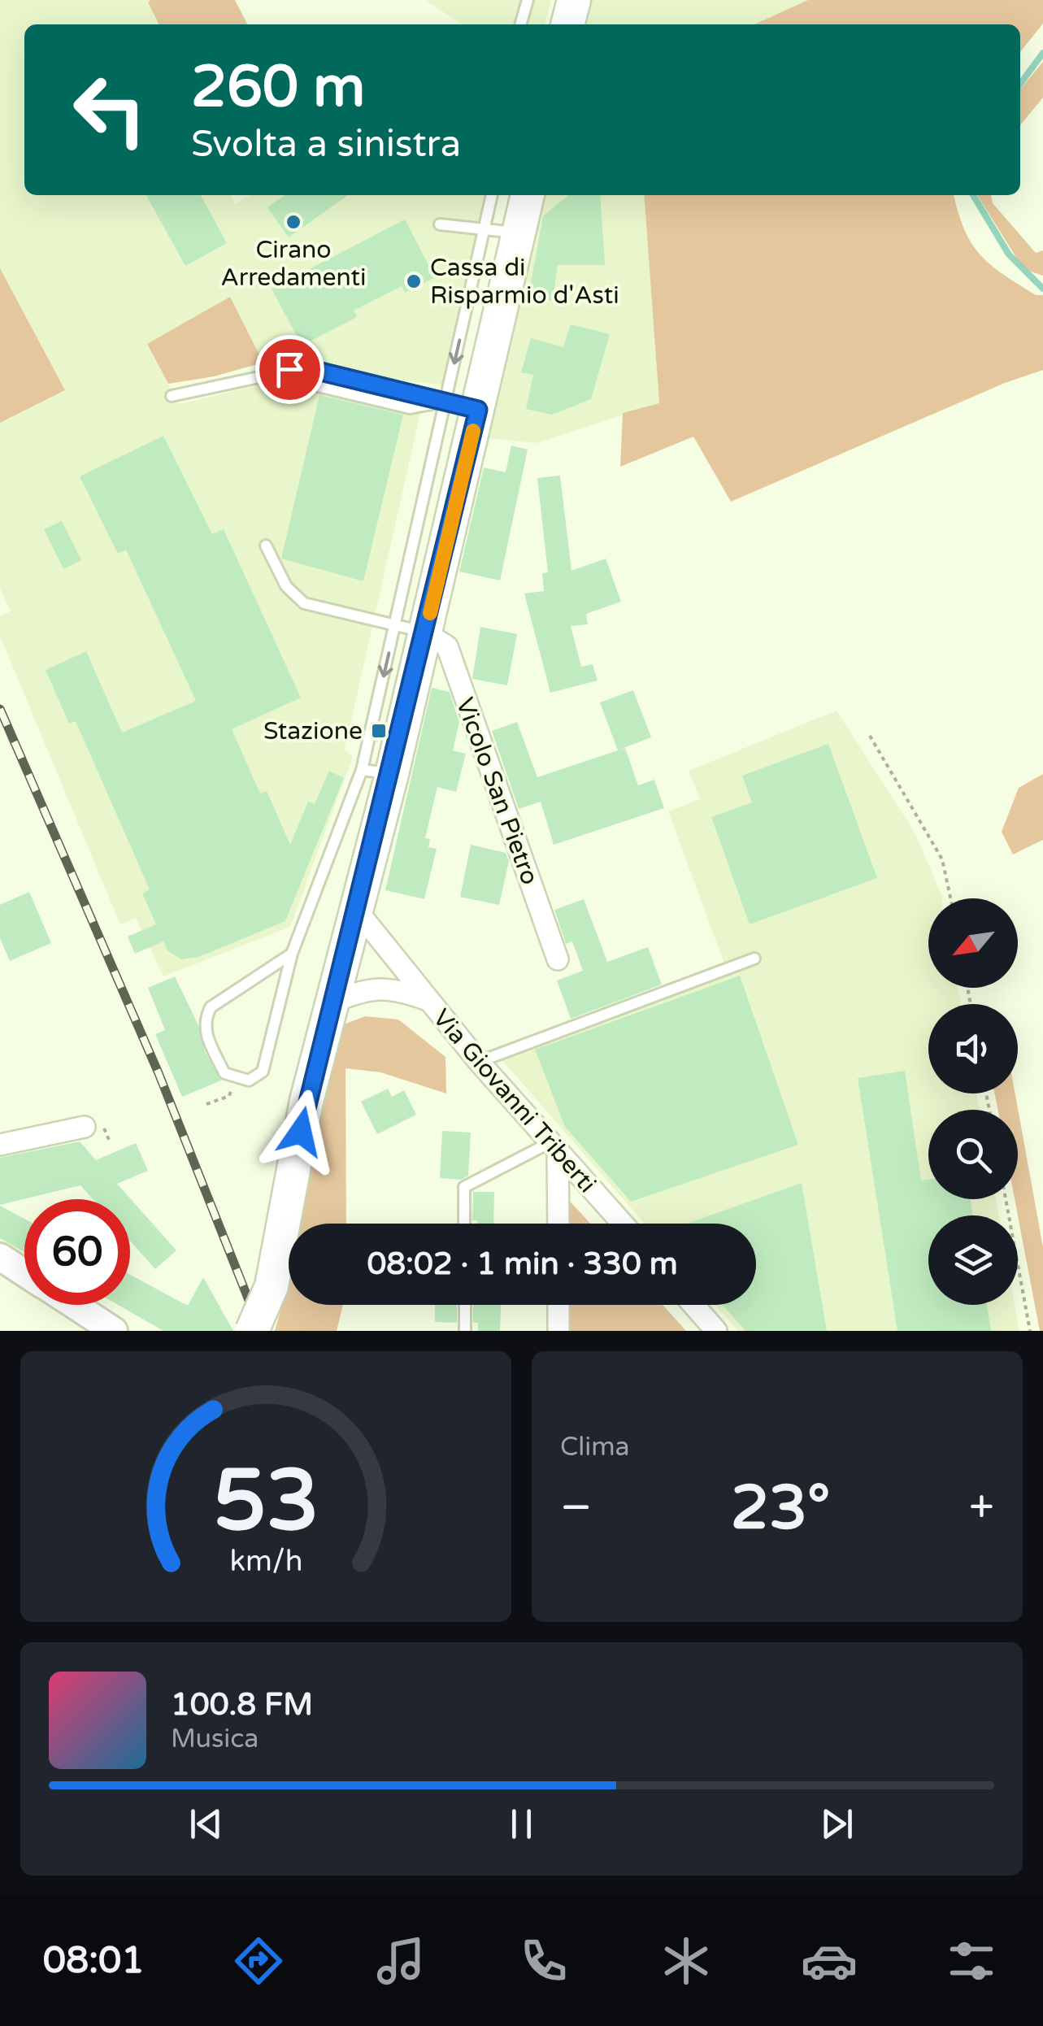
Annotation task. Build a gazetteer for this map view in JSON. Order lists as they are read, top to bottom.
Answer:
{
  "streets": {
    "street": ["Vicolo San Pietro", "Via Giovanni Triberti"]
  },
  "places": {
    "other": ["Cirano Arredamenti", "Cassa di Risparmio d'Asti"],
    "transit": ["Stazione"]
  },
  "north": "bottom left",
  "page": {
    "turn": ["260 m", "Svolta a sinistra"],
    "limit": "60",
    "trip": "08:02 · 1 min · 330 m",
    "tile": "Clima",
    "heat": ["−", "23°", "+"],
    "song": ["100.8 FM", "Musica"],
    "tabs": "08:01",
    "gauge": ["53", "km/h"]
  }
}
